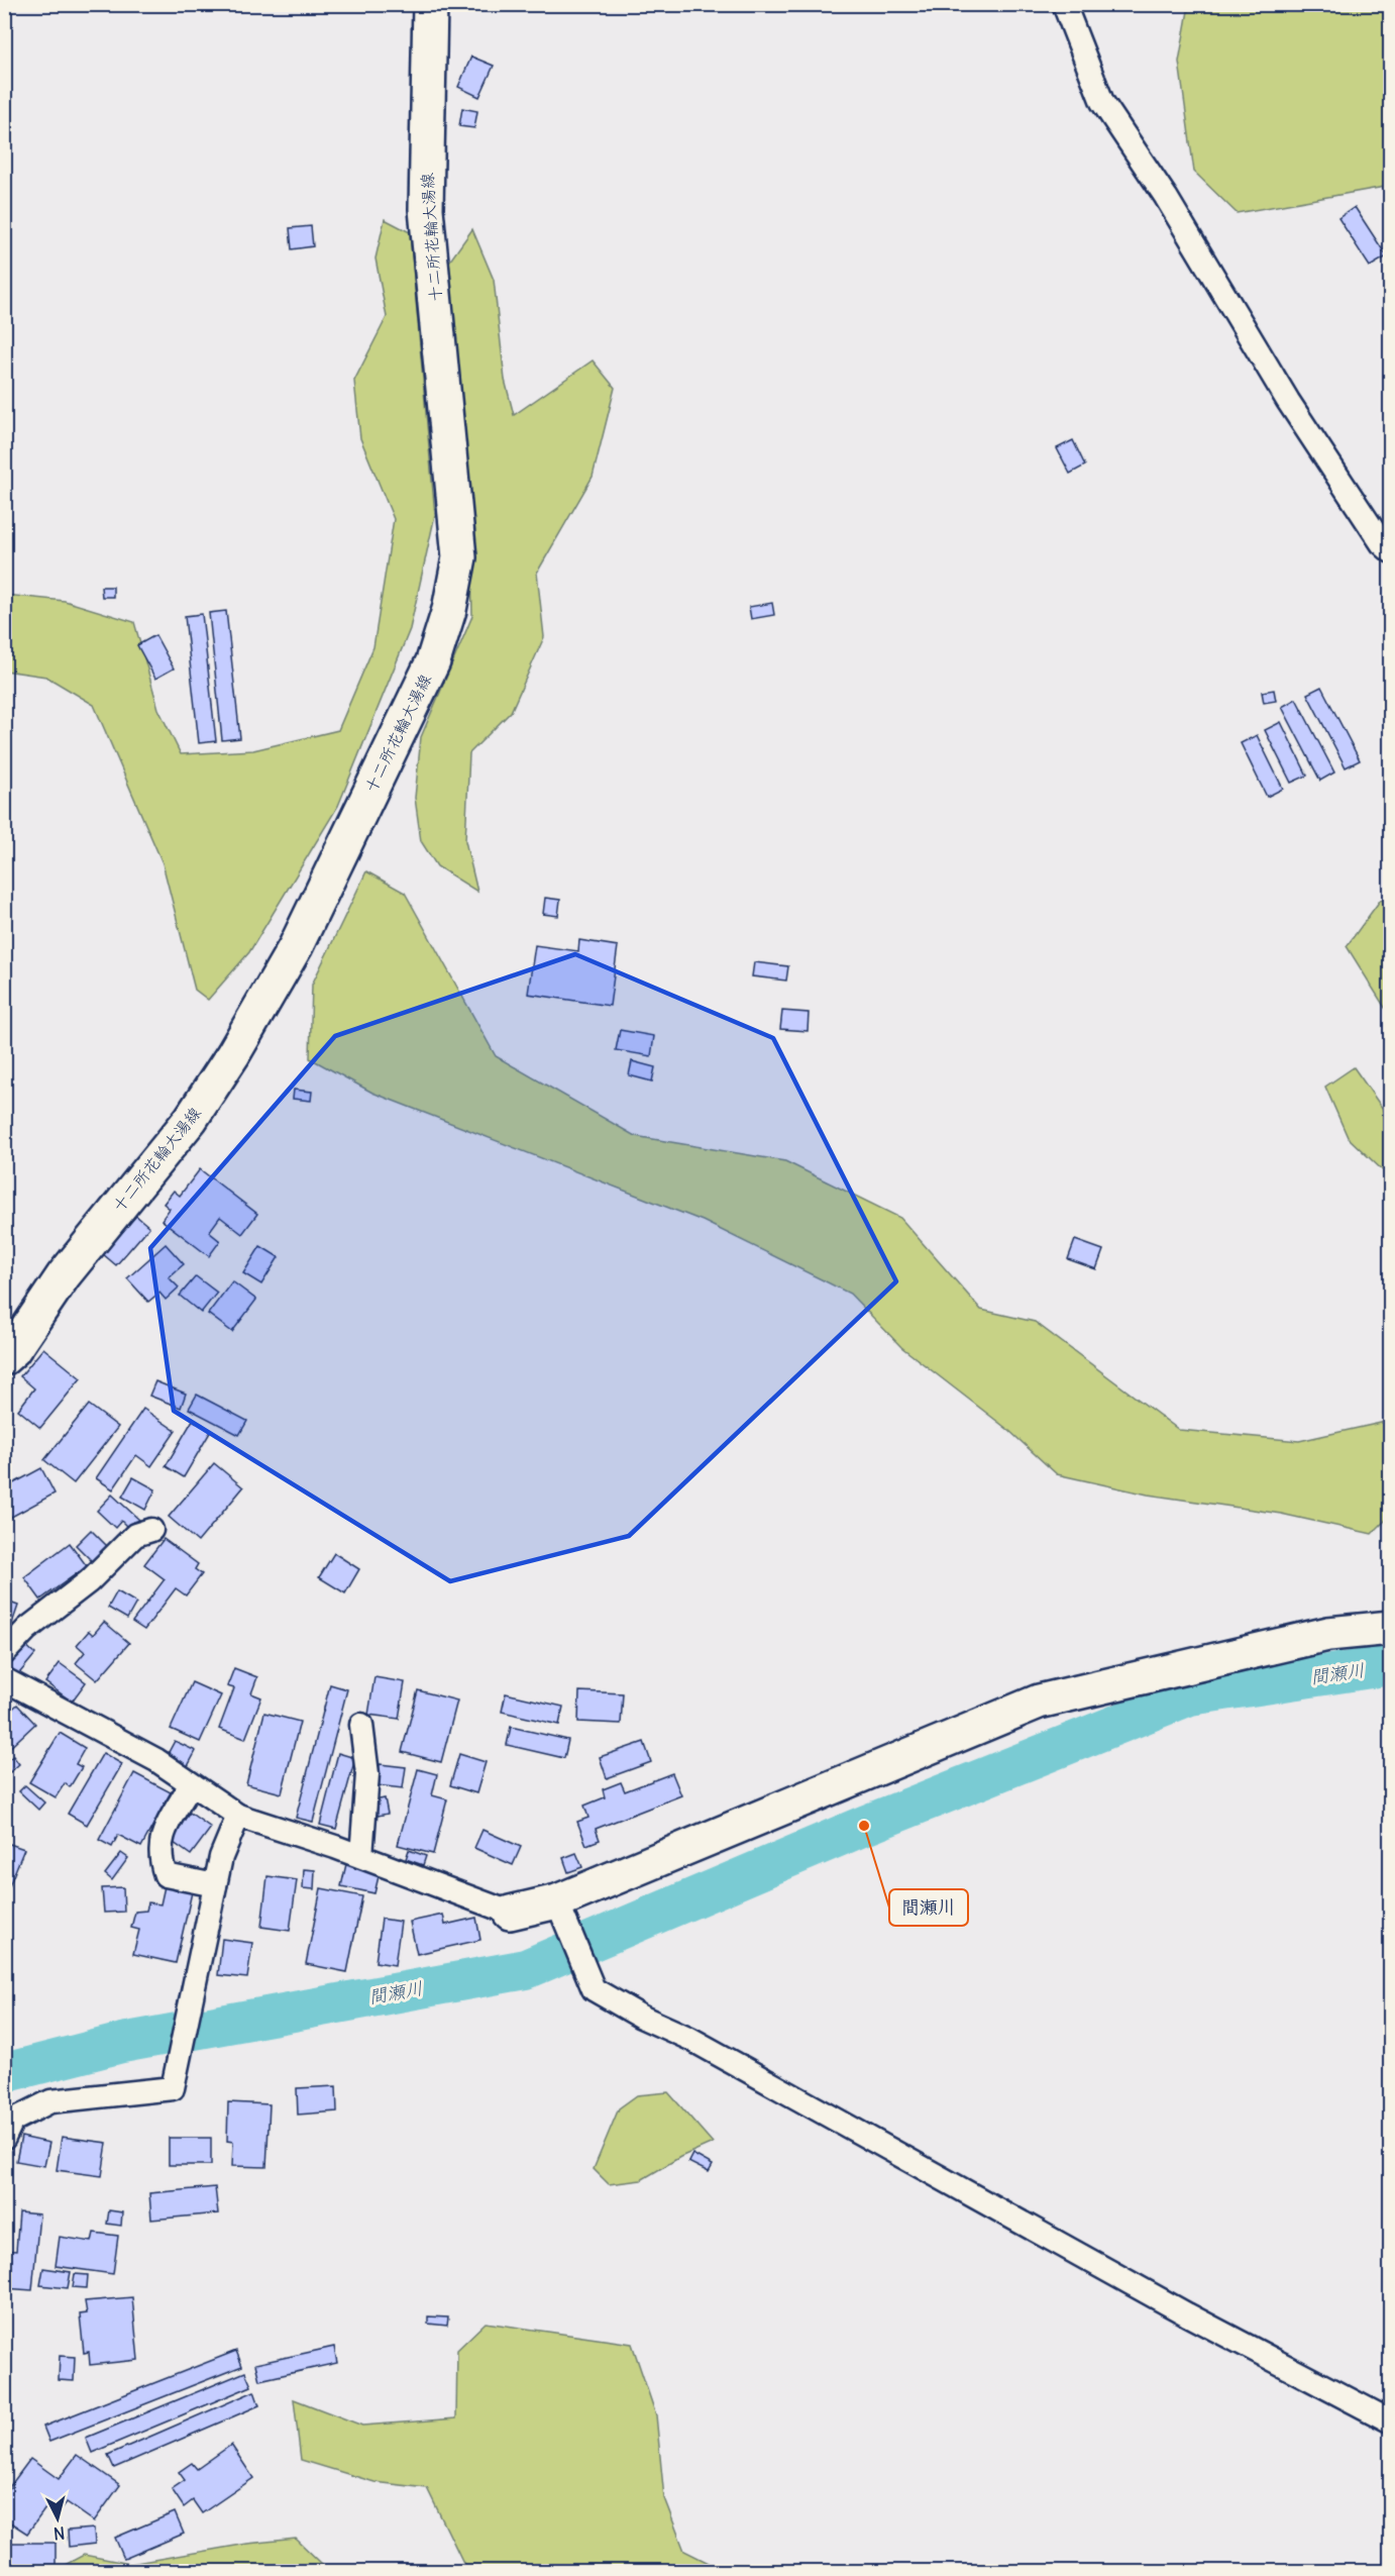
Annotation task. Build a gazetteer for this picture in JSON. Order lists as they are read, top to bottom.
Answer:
{
  "streets": {
    "main road": ["十二所花輪大湯線"]
  },
  "water": ["間瀬川"],
  "places": ["間瀬川"],
  "north": "bottom"
}
